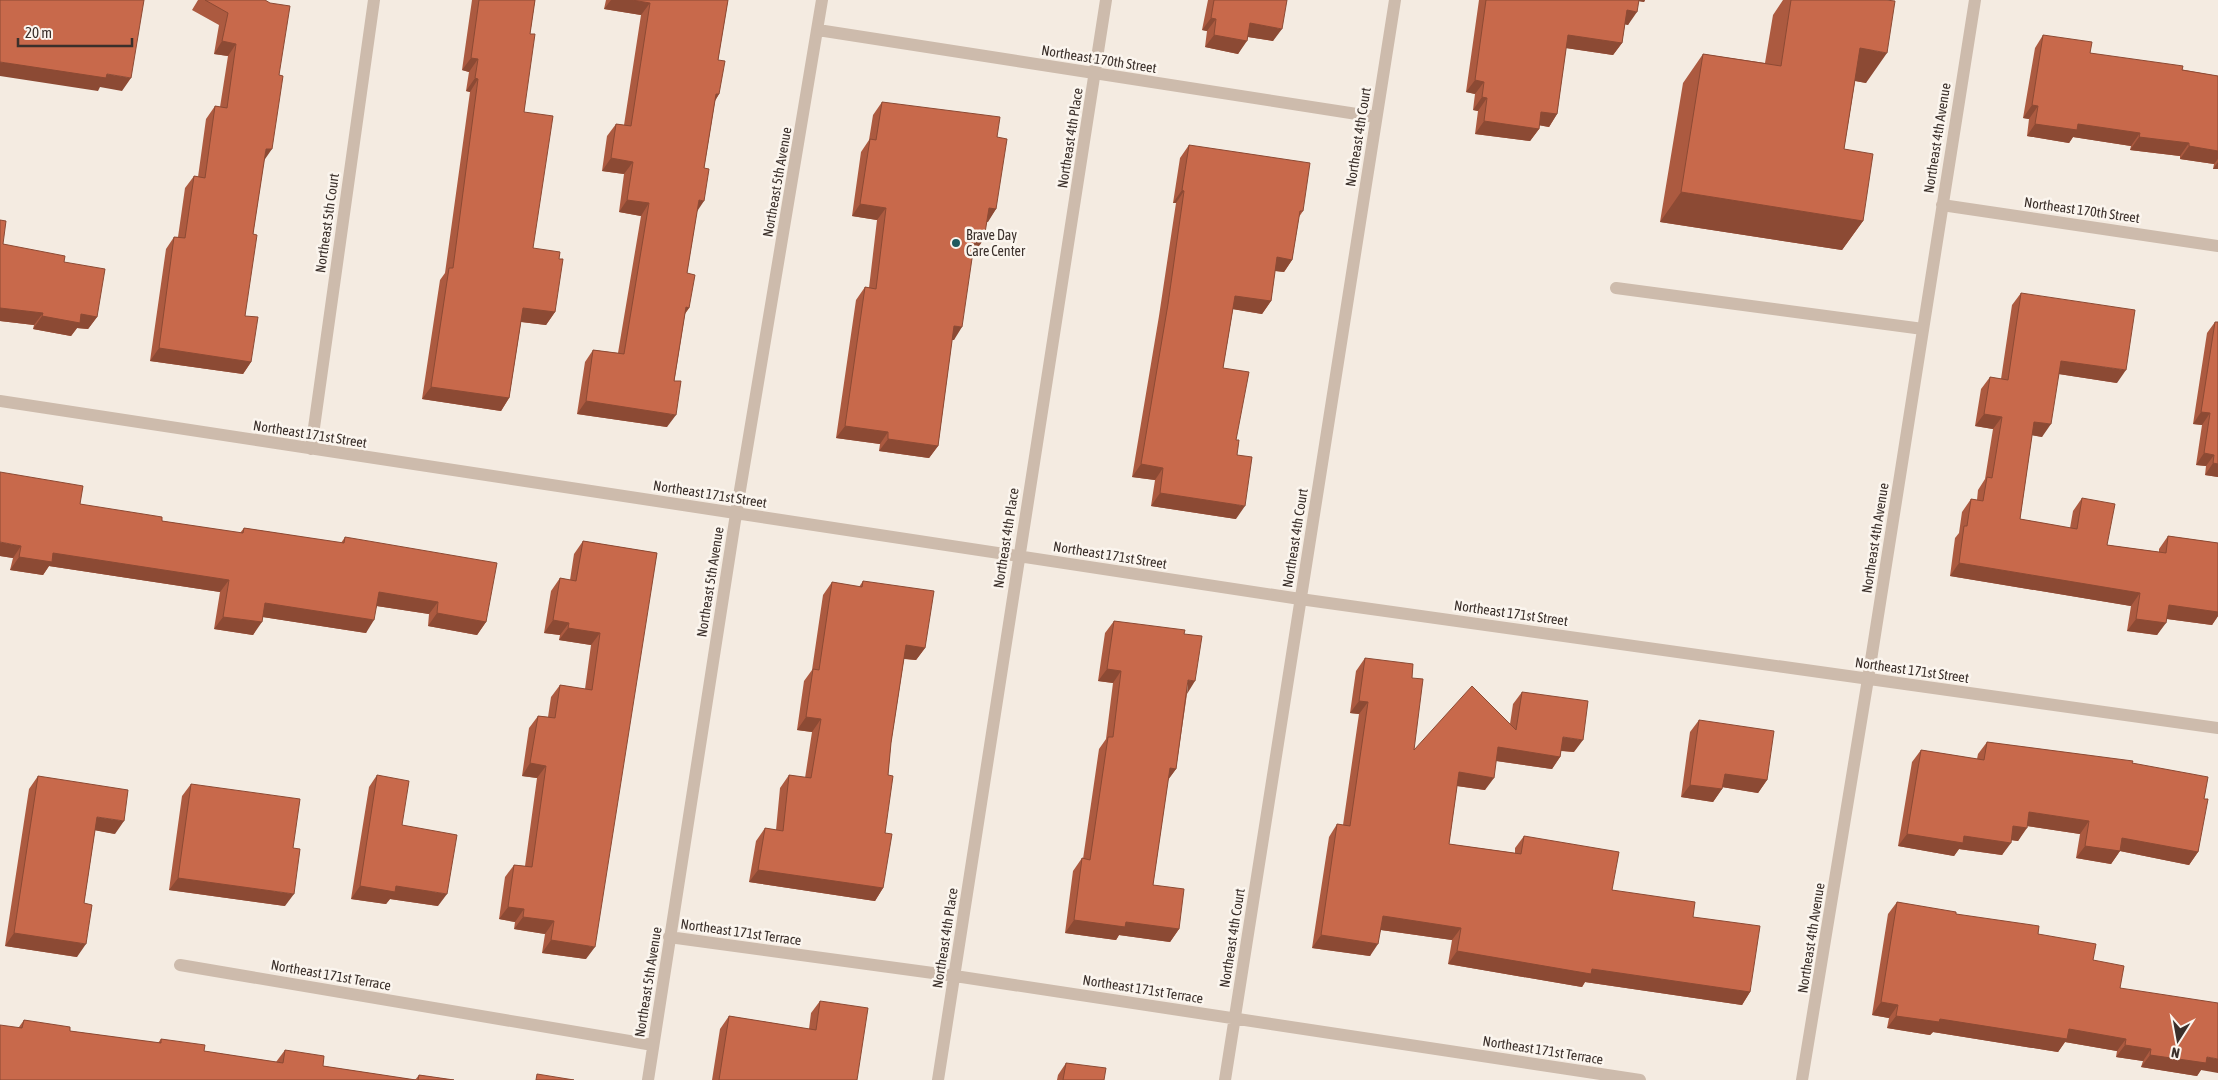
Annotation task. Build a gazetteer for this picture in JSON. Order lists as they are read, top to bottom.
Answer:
{
  "streets": {
    "street": [
      "Northeast 170th Street",
      "Northeast 4th Court",
      "Northeast 4th Place",
      "Northeast 4th Avenue",
      "Northeast 5th Avenue",
      "Northeast 5th Court",
      "Northeast 171st Street",
      "Northeast 171st Terrace"
    ]
  },
  "crossings": [
    ["Northeast 170th Street", "Northeast 4th Court"],
    ["Northeast 170th Street", "Northeast 4th Place"],
    ["Northeast 170th Street", "Northeast 4th Avenue"],
    ["Northeast 170th Street", "Northeast 5th Avenue"],
    ["Northeast 4th Court", "Northeast 171st Street"],
    ["Northeast 4th Court", "Northeast 171st Terrace"],
    ["Northeast 4th Place", "Northeast 171st Street"],
    ["Northeast 4th Place", "Northeast 171st Terrace"],
    ["Northeast 4th Avenue", "Northeast 171st Street"],
    ["Northeast 5th Avenue", "Northeast 171st Street"],
    ["Northeast 5th Avenue", "Northeast 171st Terrace"],
    ["Northeast 5th Court", "Northeast 171st Street"]
  ],
  "places": ["Brave Day Care Center"],
  "scale_bar": "20 m",
  "north": "bottom"
}
